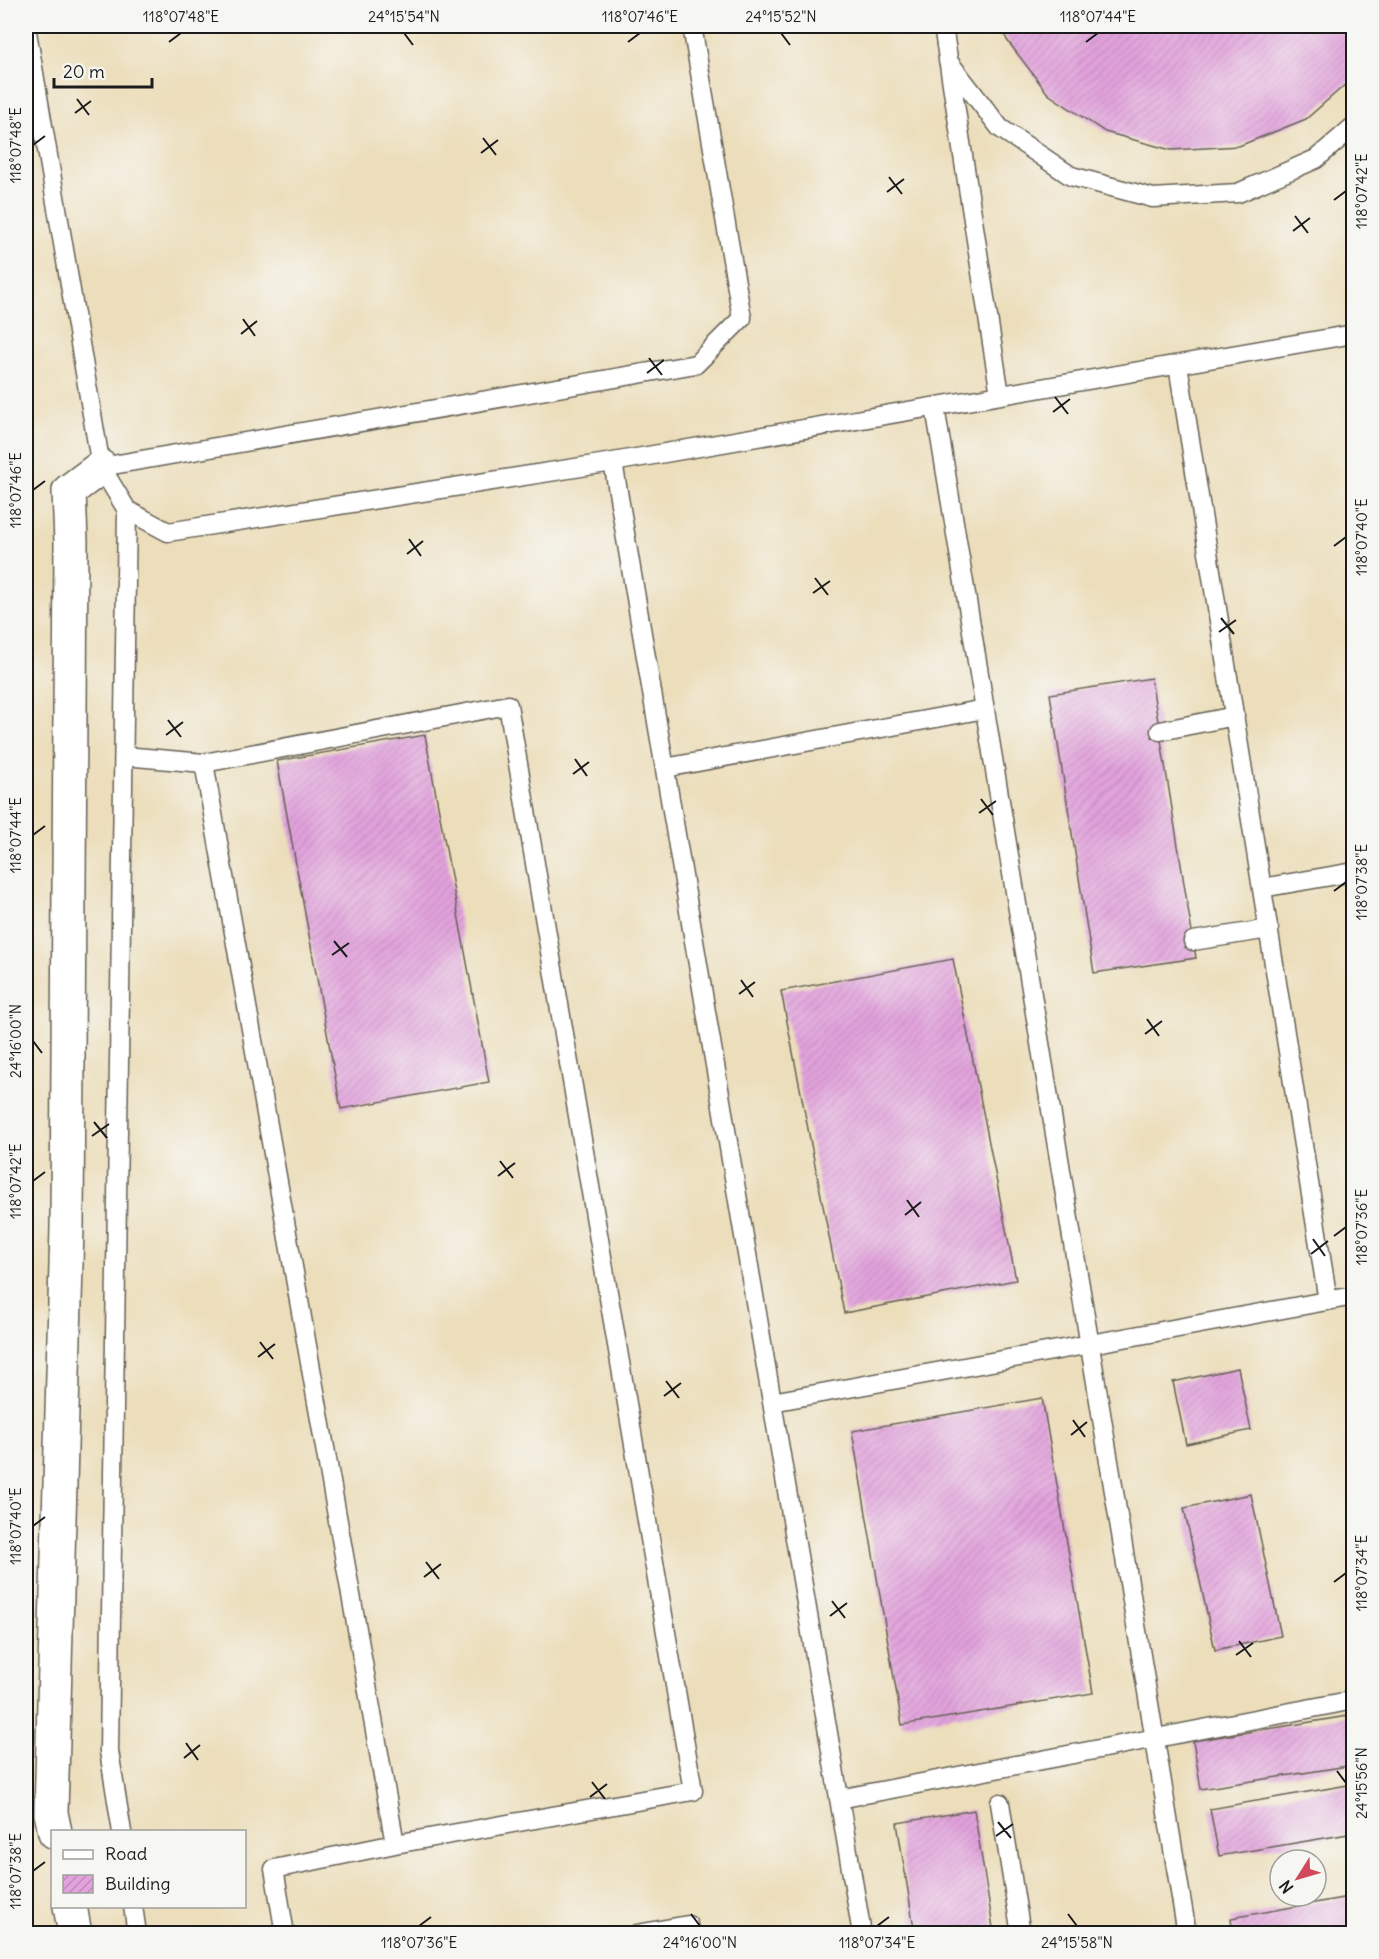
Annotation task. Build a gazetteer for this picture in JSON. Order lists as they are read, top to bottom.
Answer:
{
  "legend": ["Road", "Building"],
  "scale_bar": "20 m",
  "north": "bottom left",
  "coordinates": [
    "118°07'48\"E",
    "24°15'54\"N",
    "118°07'46\"E",
    "24°15'52\"N",
    "118°07'44\"E",
    "118°07'42\"E",
    "118°07'40\"E",
    "118°07'38\"E",
    "24°16'00\"N",
    "118°07'36\"E",
    "118°07'34\"E",
    "24°15'56\"N",
    "24°15'58\"N"
  ]
}
